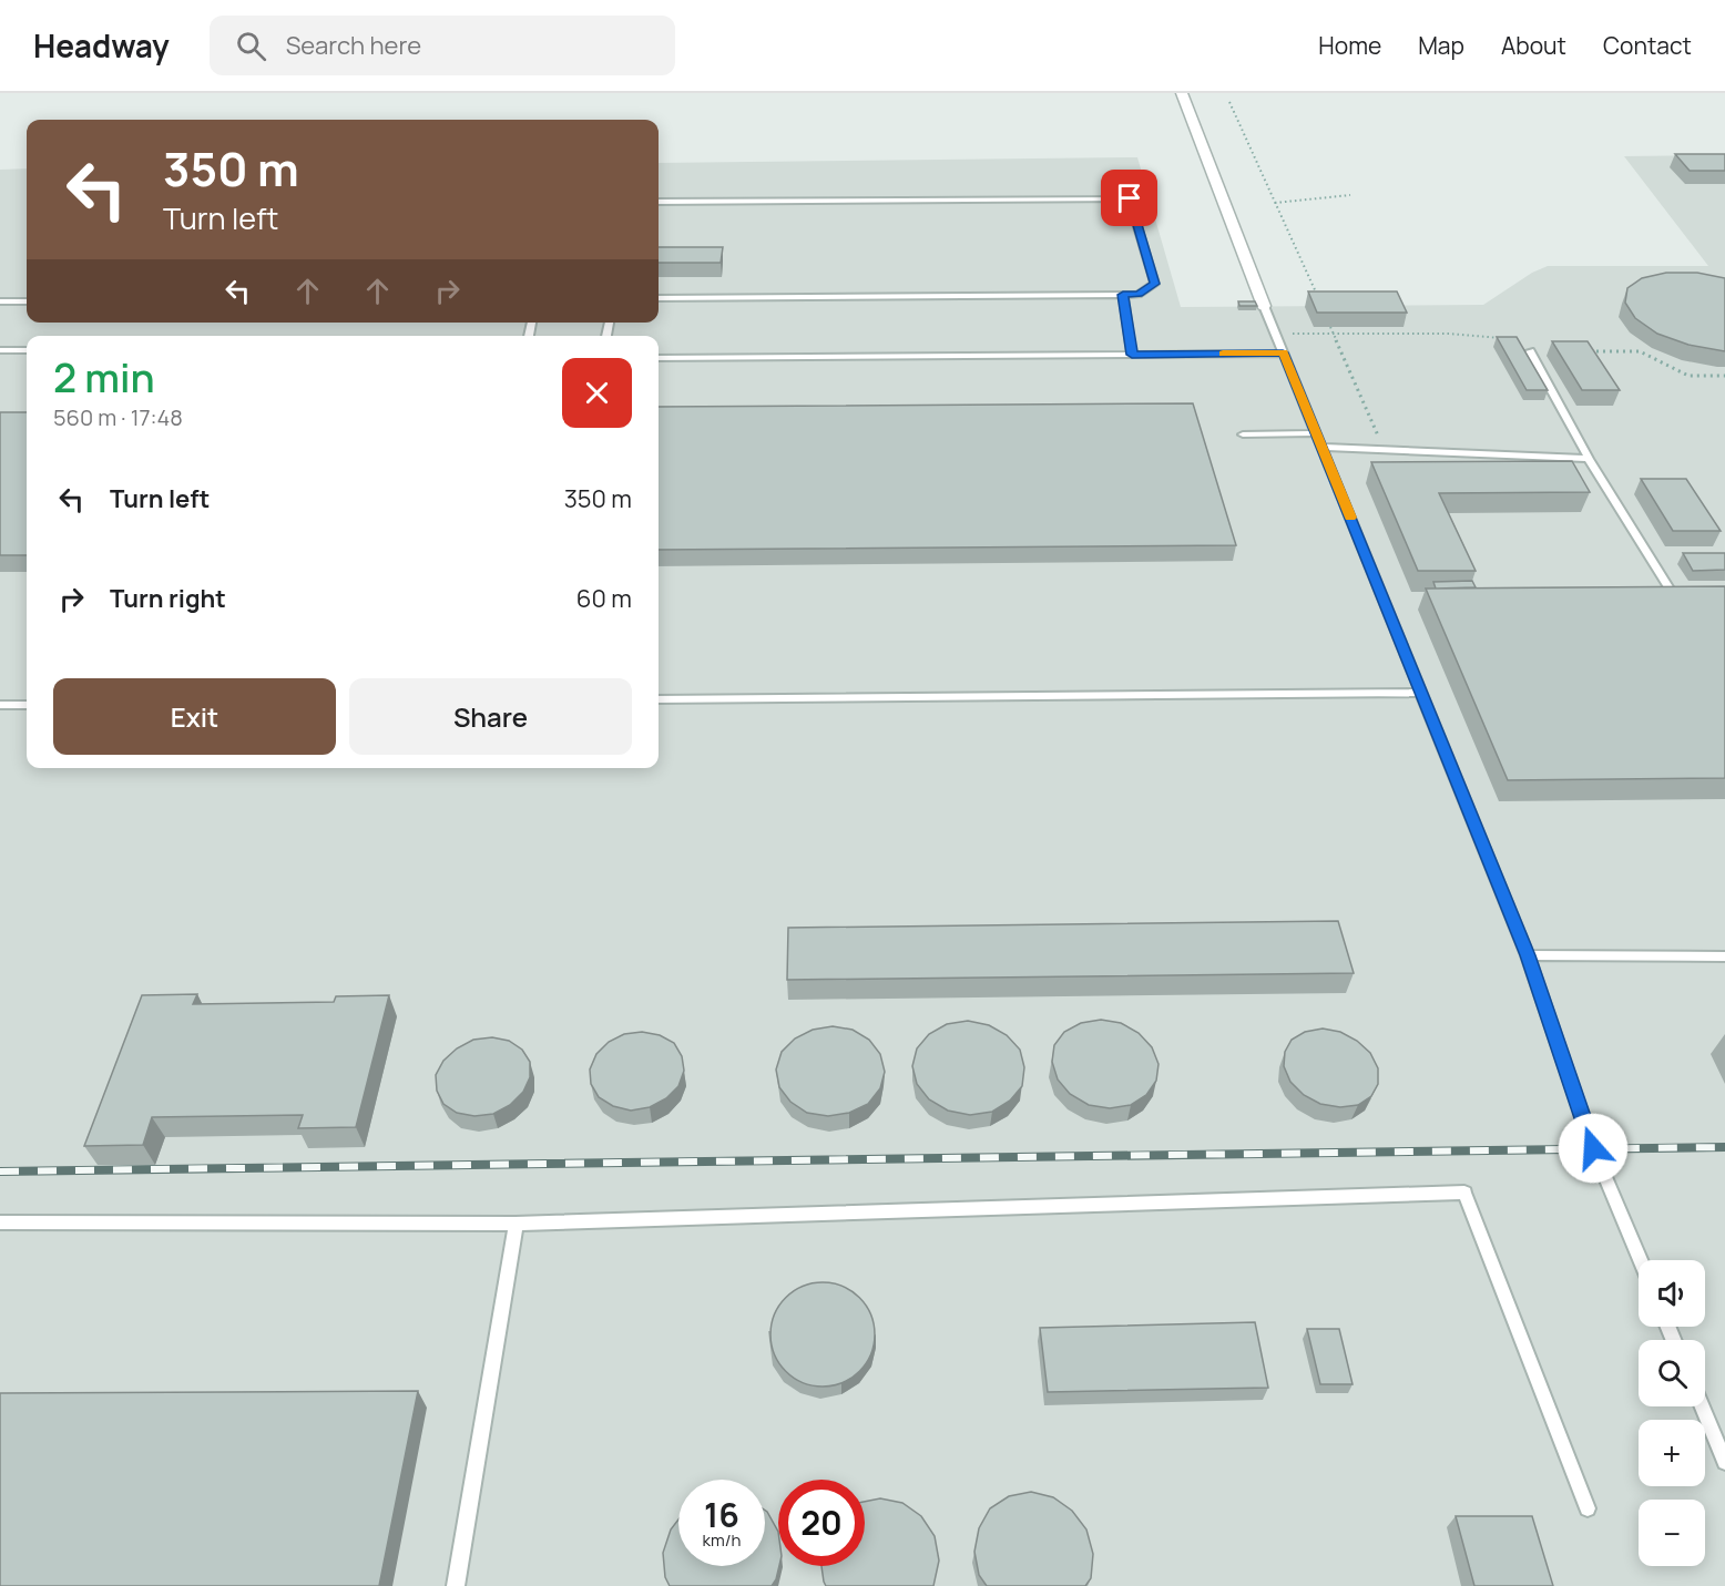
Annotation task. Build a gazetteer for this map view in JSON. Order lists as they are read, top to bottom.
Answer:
{
  "page": {
    "header": "Headway",
    "search": "Search here",
    "nav": [
      "Home",
      "Map",
      "About",
      "Contact"
    ],
    "turn": ["350 m", "Turn left"],
    "heading": ["2 min", "560 m · 17:48"],
    "list": [
      {
        "name": "Turn left",
        "value": "350 m"
      },
      {
        "name": "Turn right",
        "value": "60 m"
      }
    ],
    "buttons": ["Exit", "Share"],
    "map_buttons": ["+", "−"],
    "speed": "16 km/h",
    "limit": "20"
  }
}
